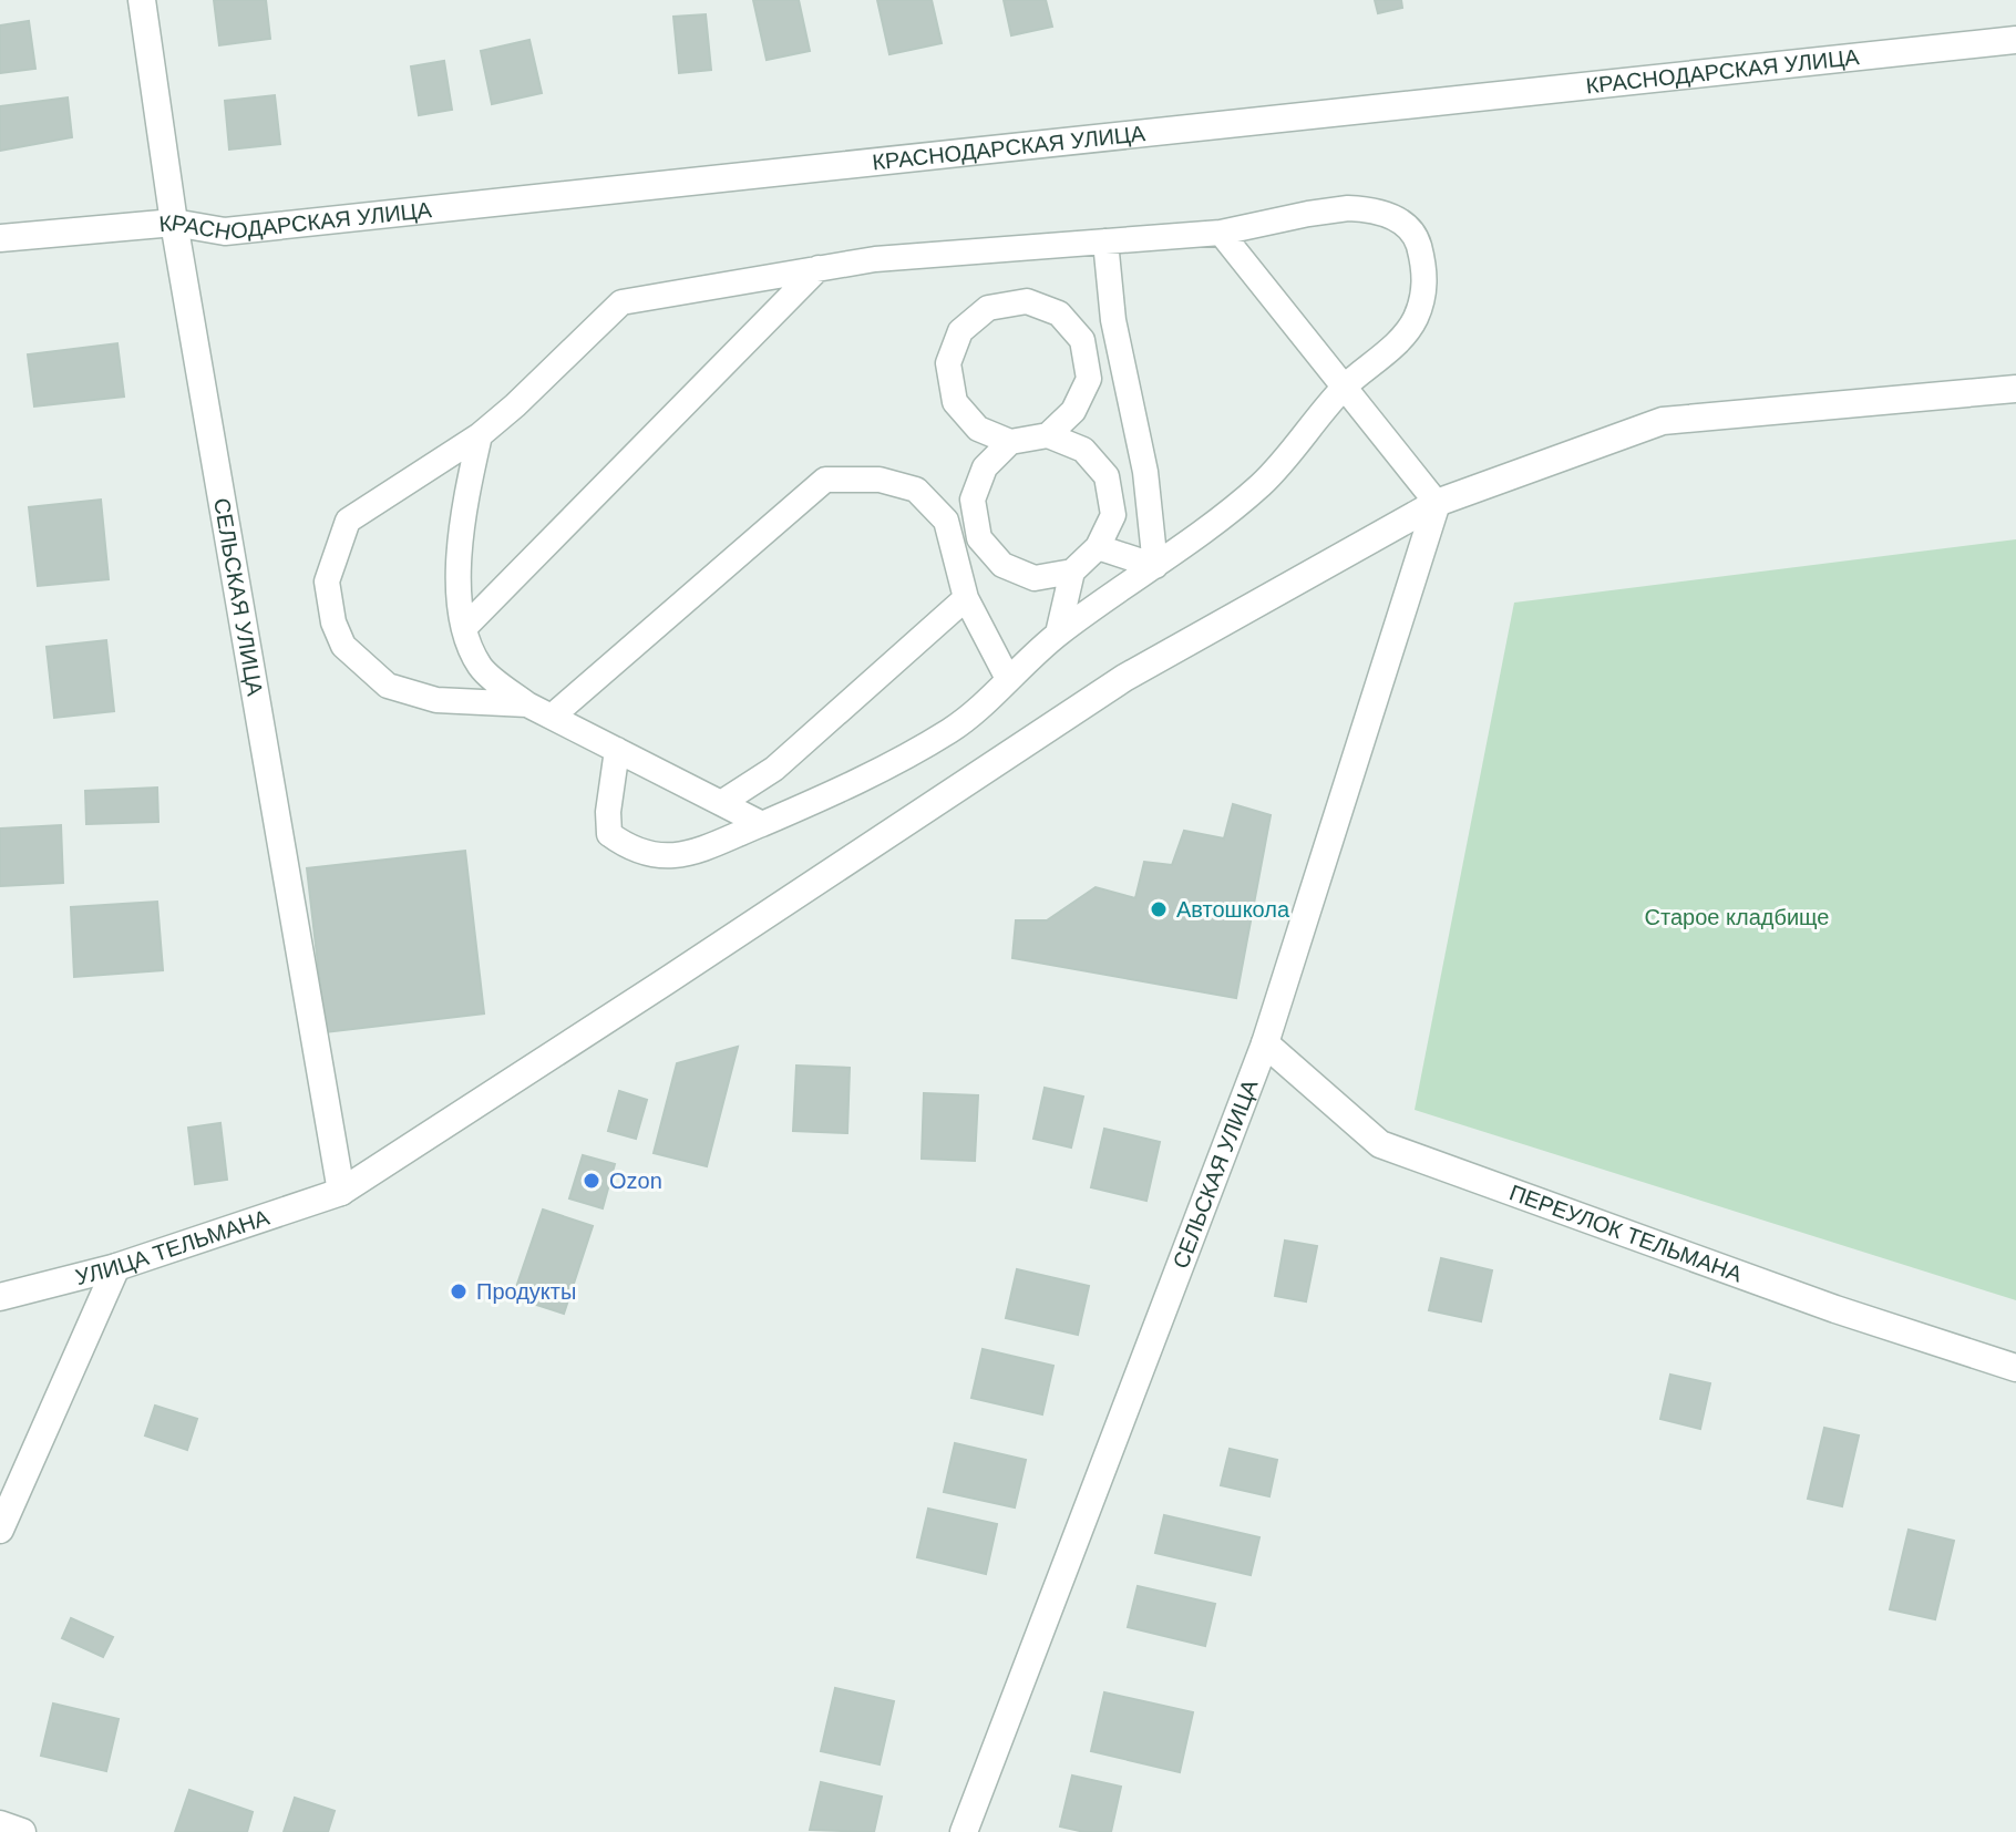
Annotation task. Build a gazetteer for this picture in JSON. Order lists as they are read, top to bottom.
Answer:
{
  "streets": {
    "street": [
      "КРАСНОДАРСКАЯ УЛИЦА",
      "СЕЛЬСКАЯ УЛИЦА",
      "ПЕРЕУЛОК ТЕЛЬМАНА",
      "УЛИЦА ТЕЛЬМАНА"
    ]
  },
  "crossings": [
    ["КРАСНОДАРСКАЯ УЛИЦА", "СЕЛЬСКАЯ УЛИЦА"],
    ["СЕЛЬСКАЯ УЛИЦА", "ПЕРЕУЛОК ТЕЛЬМАНА"],
    ["СЕЛЬСКАЯ УЛИЦА", "УЛИЦА ТЕЛЬМАНА"]
  ],
  "parks": ["Старое кладбище"],
  "places": ["Автошкола", "Ozon", "Продукты"]
}
